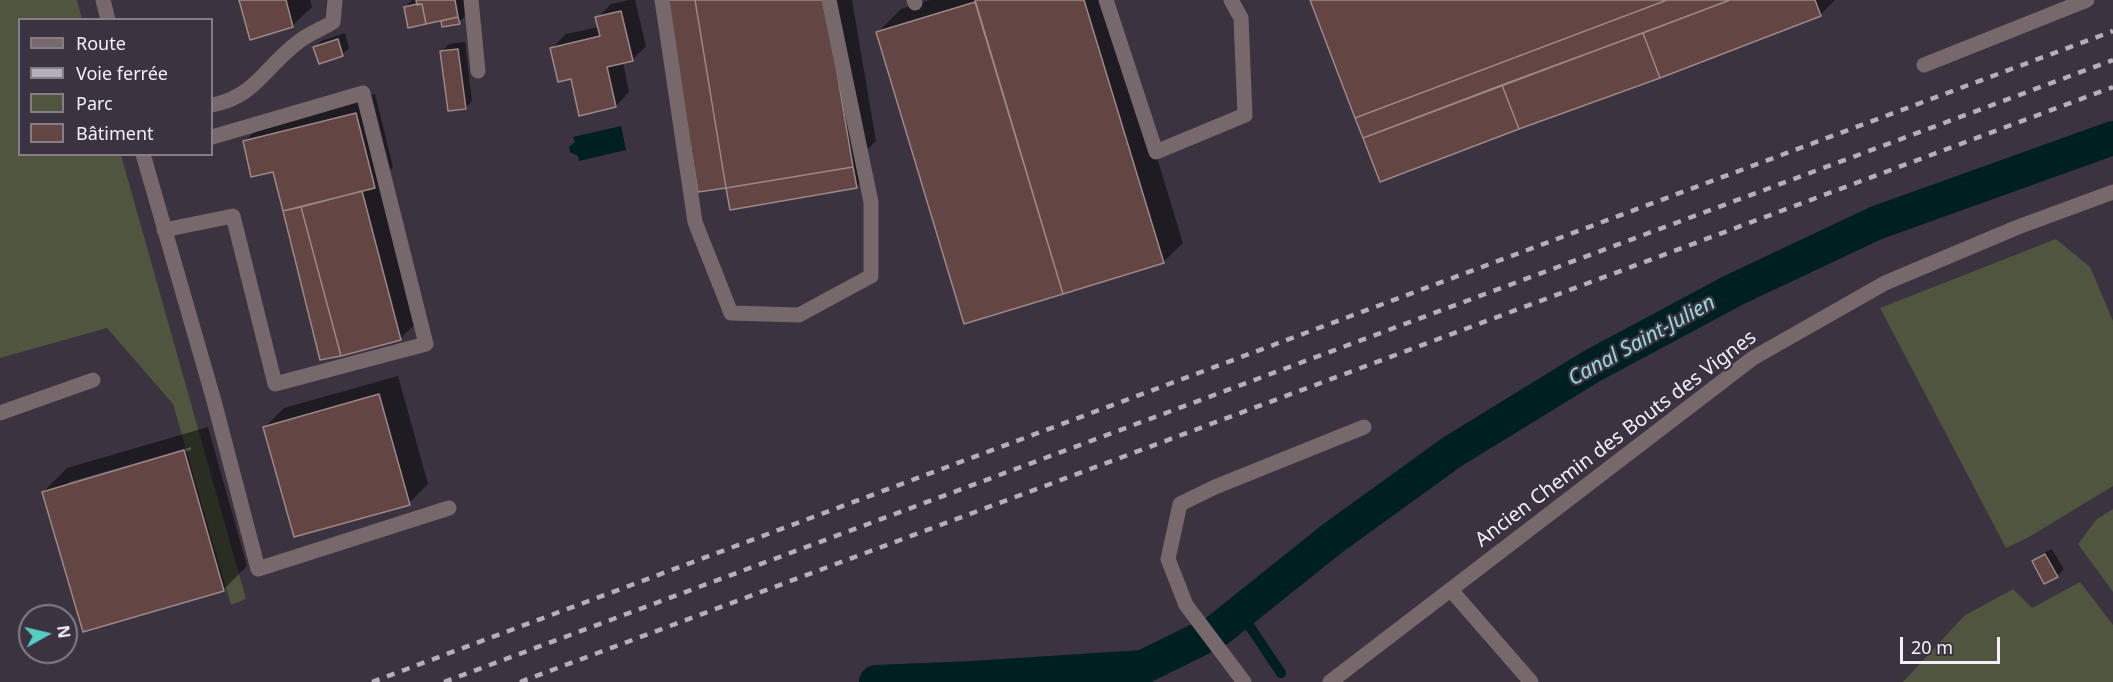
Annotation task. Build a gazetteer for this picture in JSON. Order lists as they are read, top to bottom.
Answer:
{
  "streets": {
    "street": ["Ancien Chemin des Bouts des Vignes"]
  },
  "water": ["Canal Saint-Julien"],
  "legend": [
    "Route",
    "Voie ferrée",
    "Parc",
    "Bâtiment"
  ],
  "scale_bar": "20 m",
  "north": "right"
}
